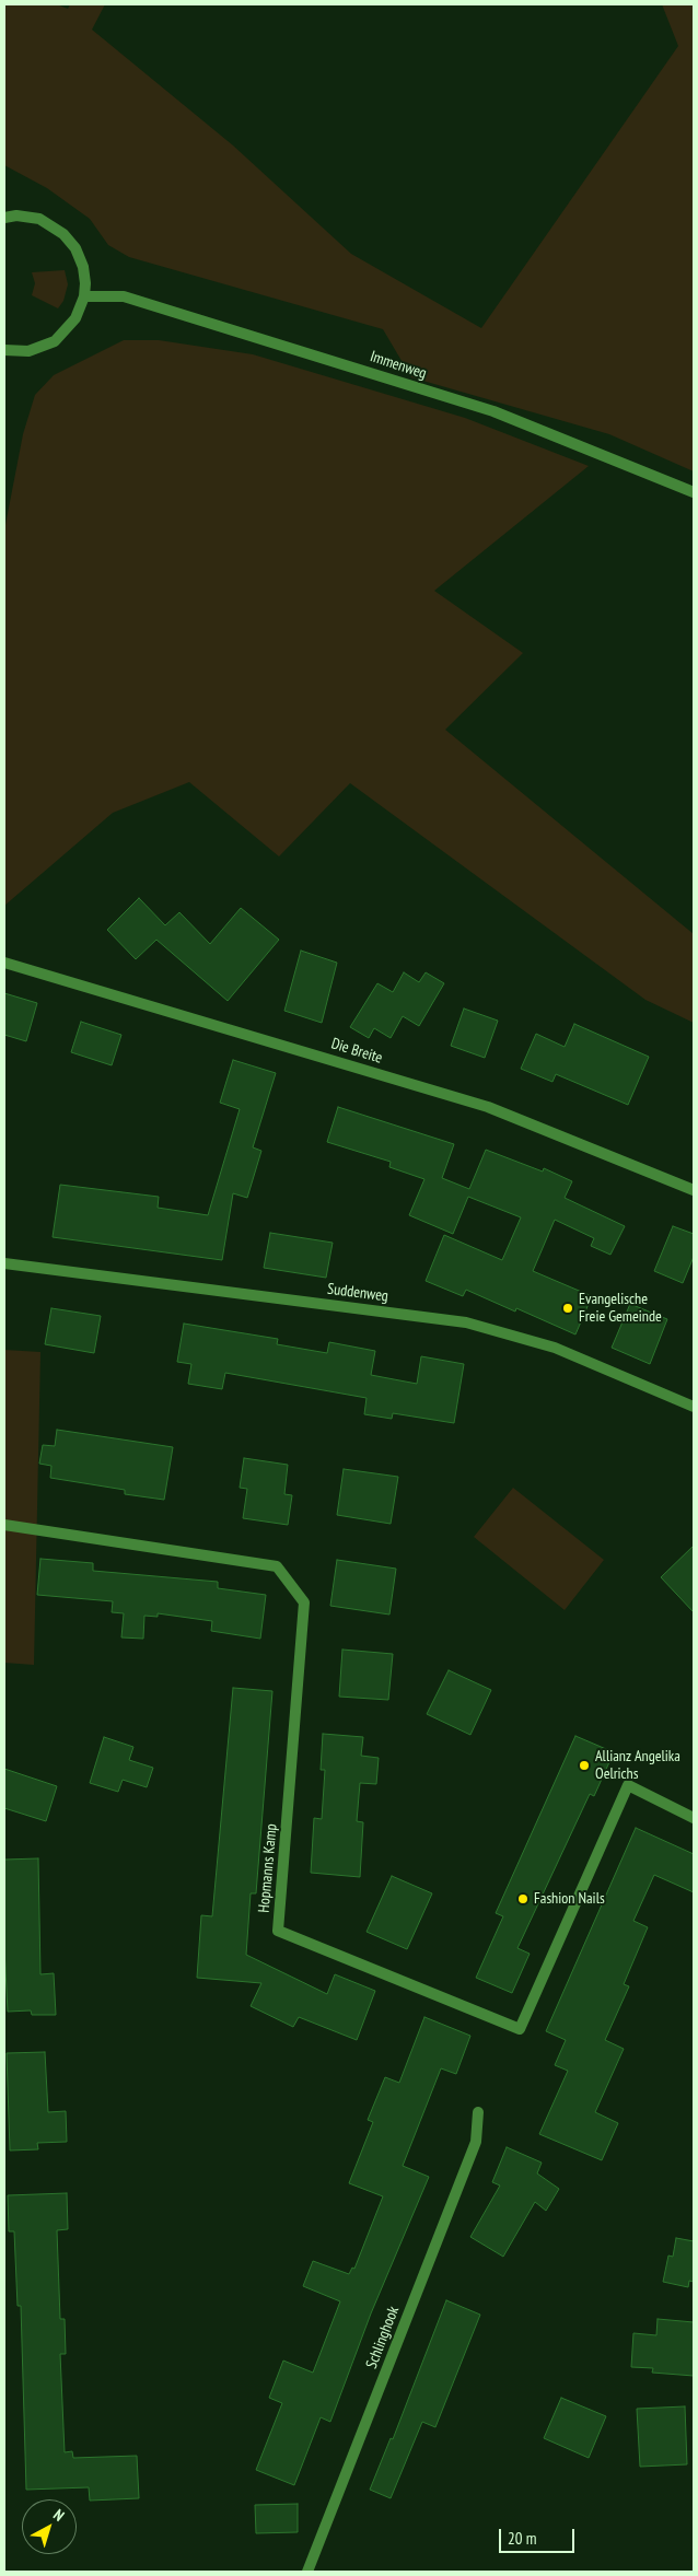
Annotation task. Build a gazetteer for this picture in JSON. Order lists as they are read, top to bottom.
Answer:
{
  "streets": {
    "street": [
      "Immenweg",
      "Die Breite",
      "Suddenweg",
      "Hopmanns Kamp",
      "Schlinghook"
    ]
  },
  "places": ["Evangelische Freie Gemeinde", "Allianz Angelika Oelrichs", "Fashion Nails"],
  "scale_bar": "20 m",
  "north": "top right"
}
